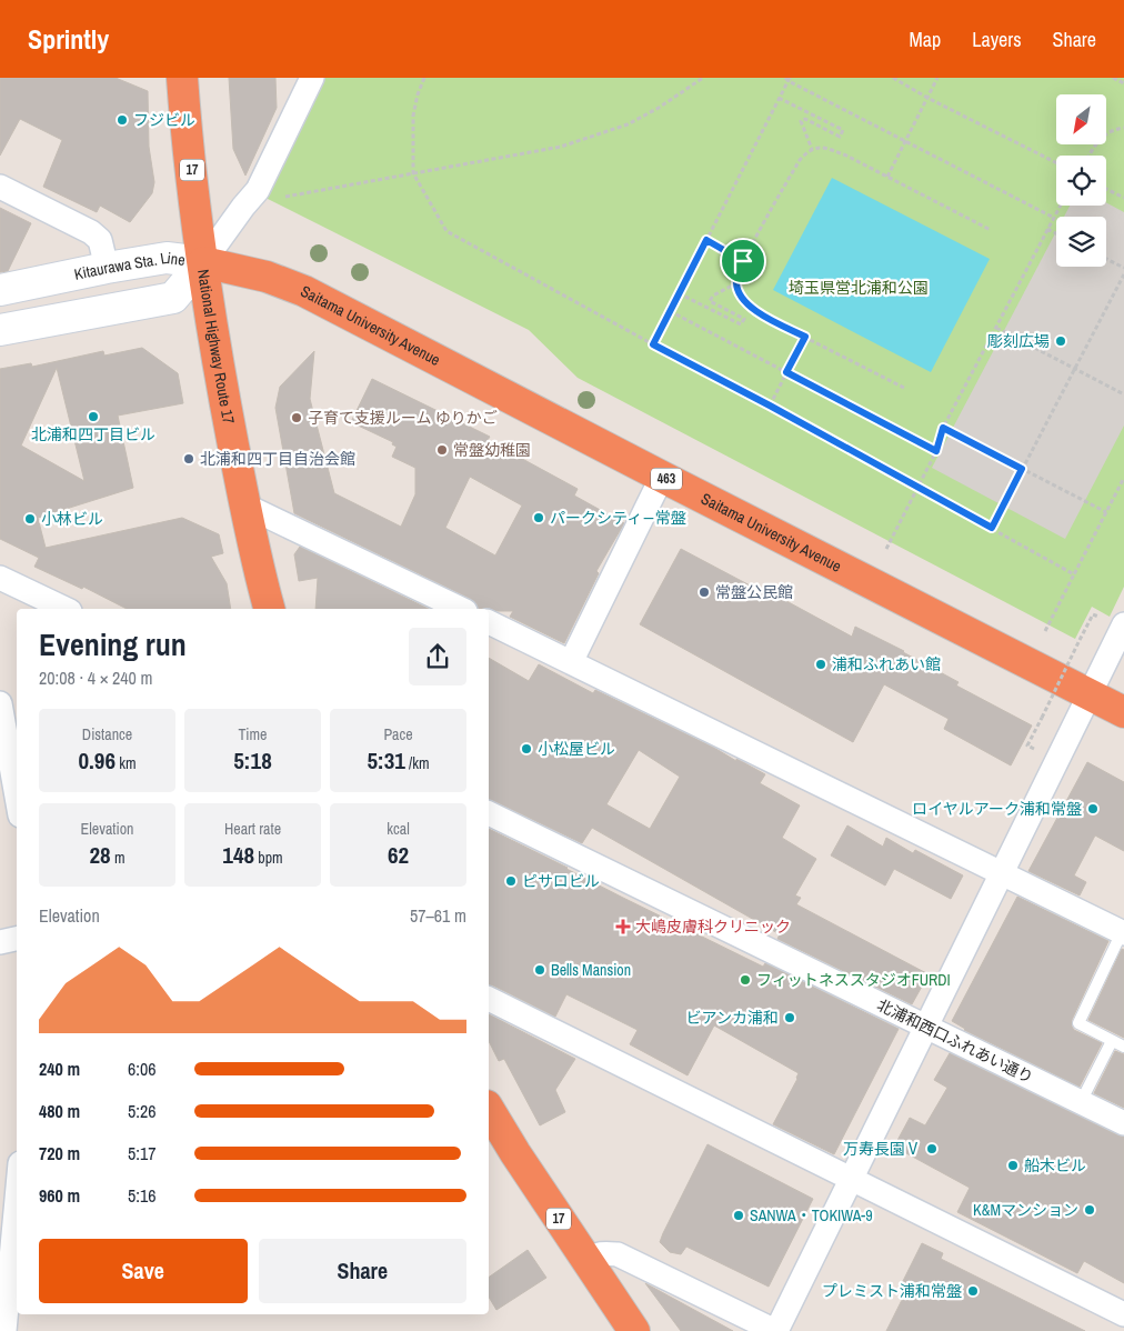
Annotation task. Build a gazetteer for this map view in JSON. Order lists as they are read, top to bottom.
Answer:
{
  "streets": {
    "highway": [
      "17",
      "Saitama University Avenue",
      "National Highway Route 17",
      "463"
    ],
    "main road": ["Kitaurawa Sta. Line"],
    "street": ["北浦和西口ふれあい通り"]
  },
  "crossings": [
    ["Kitaurawa Sta. Line", "Saitama University Avenue"],
    ["Kitaurawa Sta. Line", "National Highway Route 17"],
    ["Saitama University Avenue", "National Highway Route 17"]
  ],
  "parks": ["埼玉県営北浦和公園"],
  "places": {
    "other": [
      "フジビル",
      "彫刻広場",
      "北浦和四丁目ビル",
      "子育て支援ルーム ゆりかご",
      "常盤幼稚園",
      "北浦和四丁目自治会館",
      "パークシティ―常盤",
      "小林ビル",
      "常盤公民館",
      "浦和ふれあい館",
      "小松屋ビル",
      "ロイヤルアーク浦和常盤",
      "ピサロビル",
      "Bells Mansion",
      "フィットネススタジオFURDI",
      "ビアンカ浦和",
      "万寿長園Ⅴ",
      "船木ビル",
      "K&Mマンション",
      "SANWA・TOKIWA-9",
      "プレミスト浦和常盤"
    ],
    "health": ["大嶋皮膚科クリニック"]
  },
  "north": "bottom left",
  "page": {
    "header": "Sprintly",
    "nav": ["Map", "Layers", "Share"],
    "heading": ["Evening run", "20:08 · 4 × 240 m"],
    "stats": [
      ["Distance", "0.96 km"],
      ["Time", "5:18"],
      ["Pace", "5:31 /km"],
      ["Elevation", "28 m"],
      ["Heart rate", "148 bpm"],
      ["kcal", "62"]
    ],
    "chart": ["Elevation", "57–61 m"],
    "list": [
      {
        "name": "240 m",
        "note": "6:06"
      },
      {
        "name": "480 m",
        "note": "5:26"
      },
      {
        "name": "720 m",
        "note": "5:17"
      },
      {
        "name": "960 m",
        "note": "5:16"
      }
    ],
    "buttons": ["Save", "Share"]
  }
}
